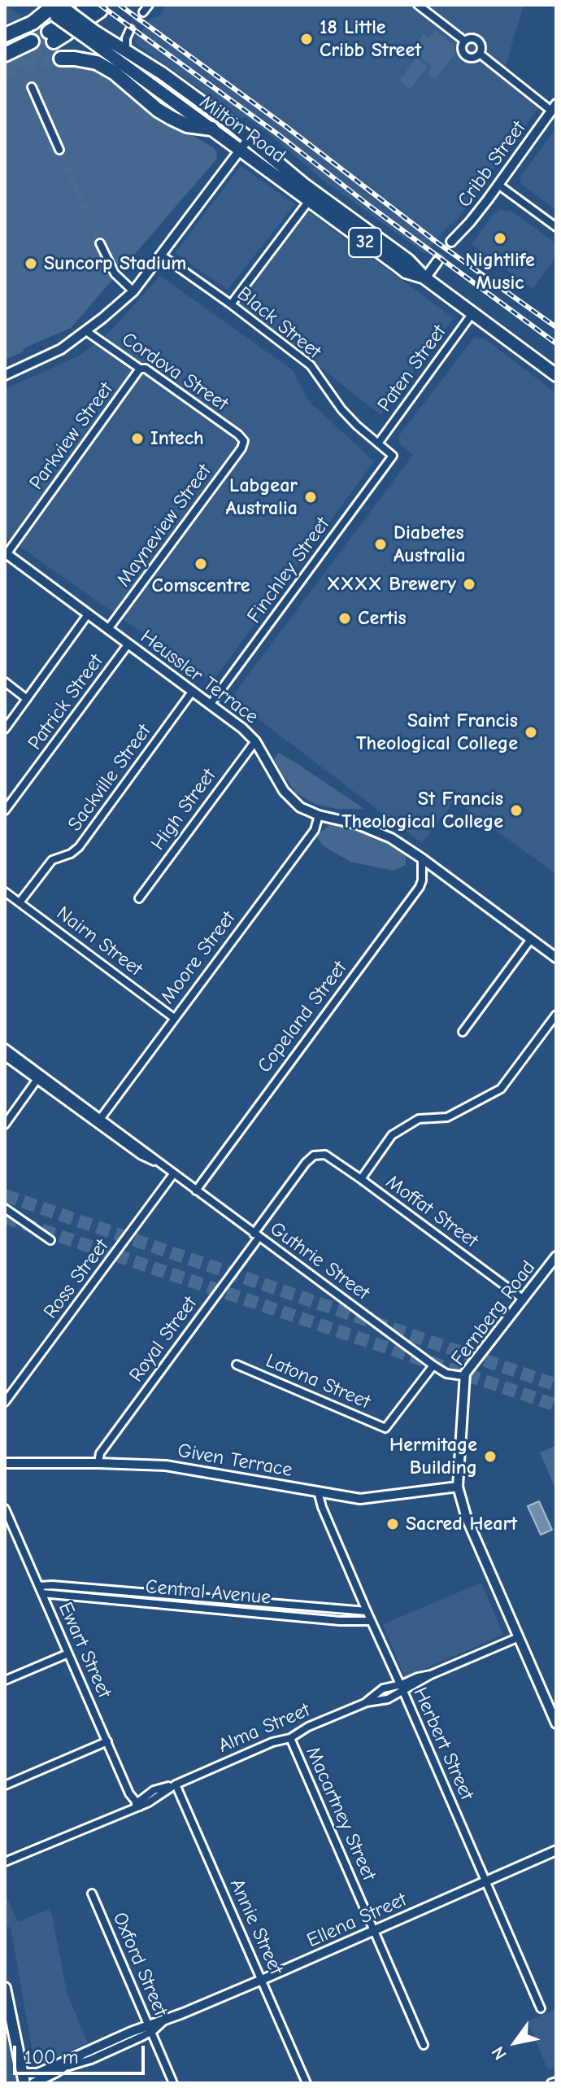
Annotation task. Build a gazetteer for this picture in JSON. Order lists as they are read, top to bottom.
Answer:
{
  "streets": {
    "main road": ["Milton Road", "32"],
    "street": [
      "Cribb Street",
      "Black Street",
      "Paten Street",
      "Cordova Street",
      "Parkview Street",
      "Mayneview Street",
      "Finchley Street",
      "Heussler Terrace",
      "Patrick Street",
      "Sackville Street",
      "High Street",
      "Nairn Street",
      "Moore Street",
      "Copeland Street",
      "Moffat Street",
      "Guthrie Street",
      "Ross Street",
      "Fernberg Road",
      "Royal Street",
      "Latona Street",
      "Given Terrace",
      "Central Avenue",
      "Ewart Street",
      "Alma Street",
      "Herbert Street",
      "Macartney Street",
      "Ellena Street",
      "Annie Street",
      "Oxford Street"
    ]
  },
  "crossings": [
    ["Milton Road", "Paten Street"],
    ["Black Street", "Paten Street"],
    ["Black Street", "Finchley Street"],
    ["Cordova Street", "Parkview Street"],
    ["Cordova Street", "Mayneview Street"],
    ["Parkview Street", "Heussler Terrace"],
    ["Mayneview Street", "Heussler Terrace"],
    ["Finchley Street", "Heussler Terrace"],
    ["Heussler Terrace", "Patrick Street"],
    ["Heussler Terrace", "Sackville Street"],
    ["Heussler Terrace", "High Street"],
    ["Heussler Terrace", "Moore Street"],
    ["Heussler Terrace", "Copeland Street"],
    ["Sackville Street", "Nairn Street"],
    ["Nairn Street", "Moore Street"],
    ["Moore Street", "Guthrie Street"],
    ["Copeland Street", "Guthrie Street"],
    ["Moffat Street", "Fernberg Road"],
    ["Moffat Street", "Royal Street"],
    ["Guthrie Street", "Ross Street"],
    ["Guthrie Street", "Fernberg Road"],
    ["Guthrie Street", "Royal Street"],
    ["Guthrie Street", "Latona Street"],
    ["Fernberg Road", "Given Terrace"],
    ["Fernberg Road", "Alma Street"],
    ["Royal Street", "Given Terrace"],
    ["Given Terrace", "Herbert Street"],
    ["Central Avenue", "Ewart Street"],
    ["Central Avenue", "Herbert Street"],
    ["Ewart Street", "Alma Street"],
    ["Alma Street", "Herbert Street"],
    ["Alma Street", "Macartney Street"],
    ["Alma Street", "Annie Street"],
    ["Herbert Street", "Ellena Street"],
    ["Macartney Street", "Ellena Street"],
    ["Ellena Street", "Annie Street"],
    ["Ellena Street", "Oxford Street"]
  ],
  "places": [
    "18 Little Cribb Street",
    "Nightlife Music",
    "Suncorp Stadium",
    "Intech",
    "Labgear Australia",
    "Diabetes Australia",
    "Comscentre",
    "XXXX Brewery",
    "Certis",
    "Saint Francis Theological College",
    "St Francis Theological College",
    "Hermitage Building",
    "Sacred Heart"
  ],
  "scale_bar": "100 m",
  "north": "bottom left"
}
